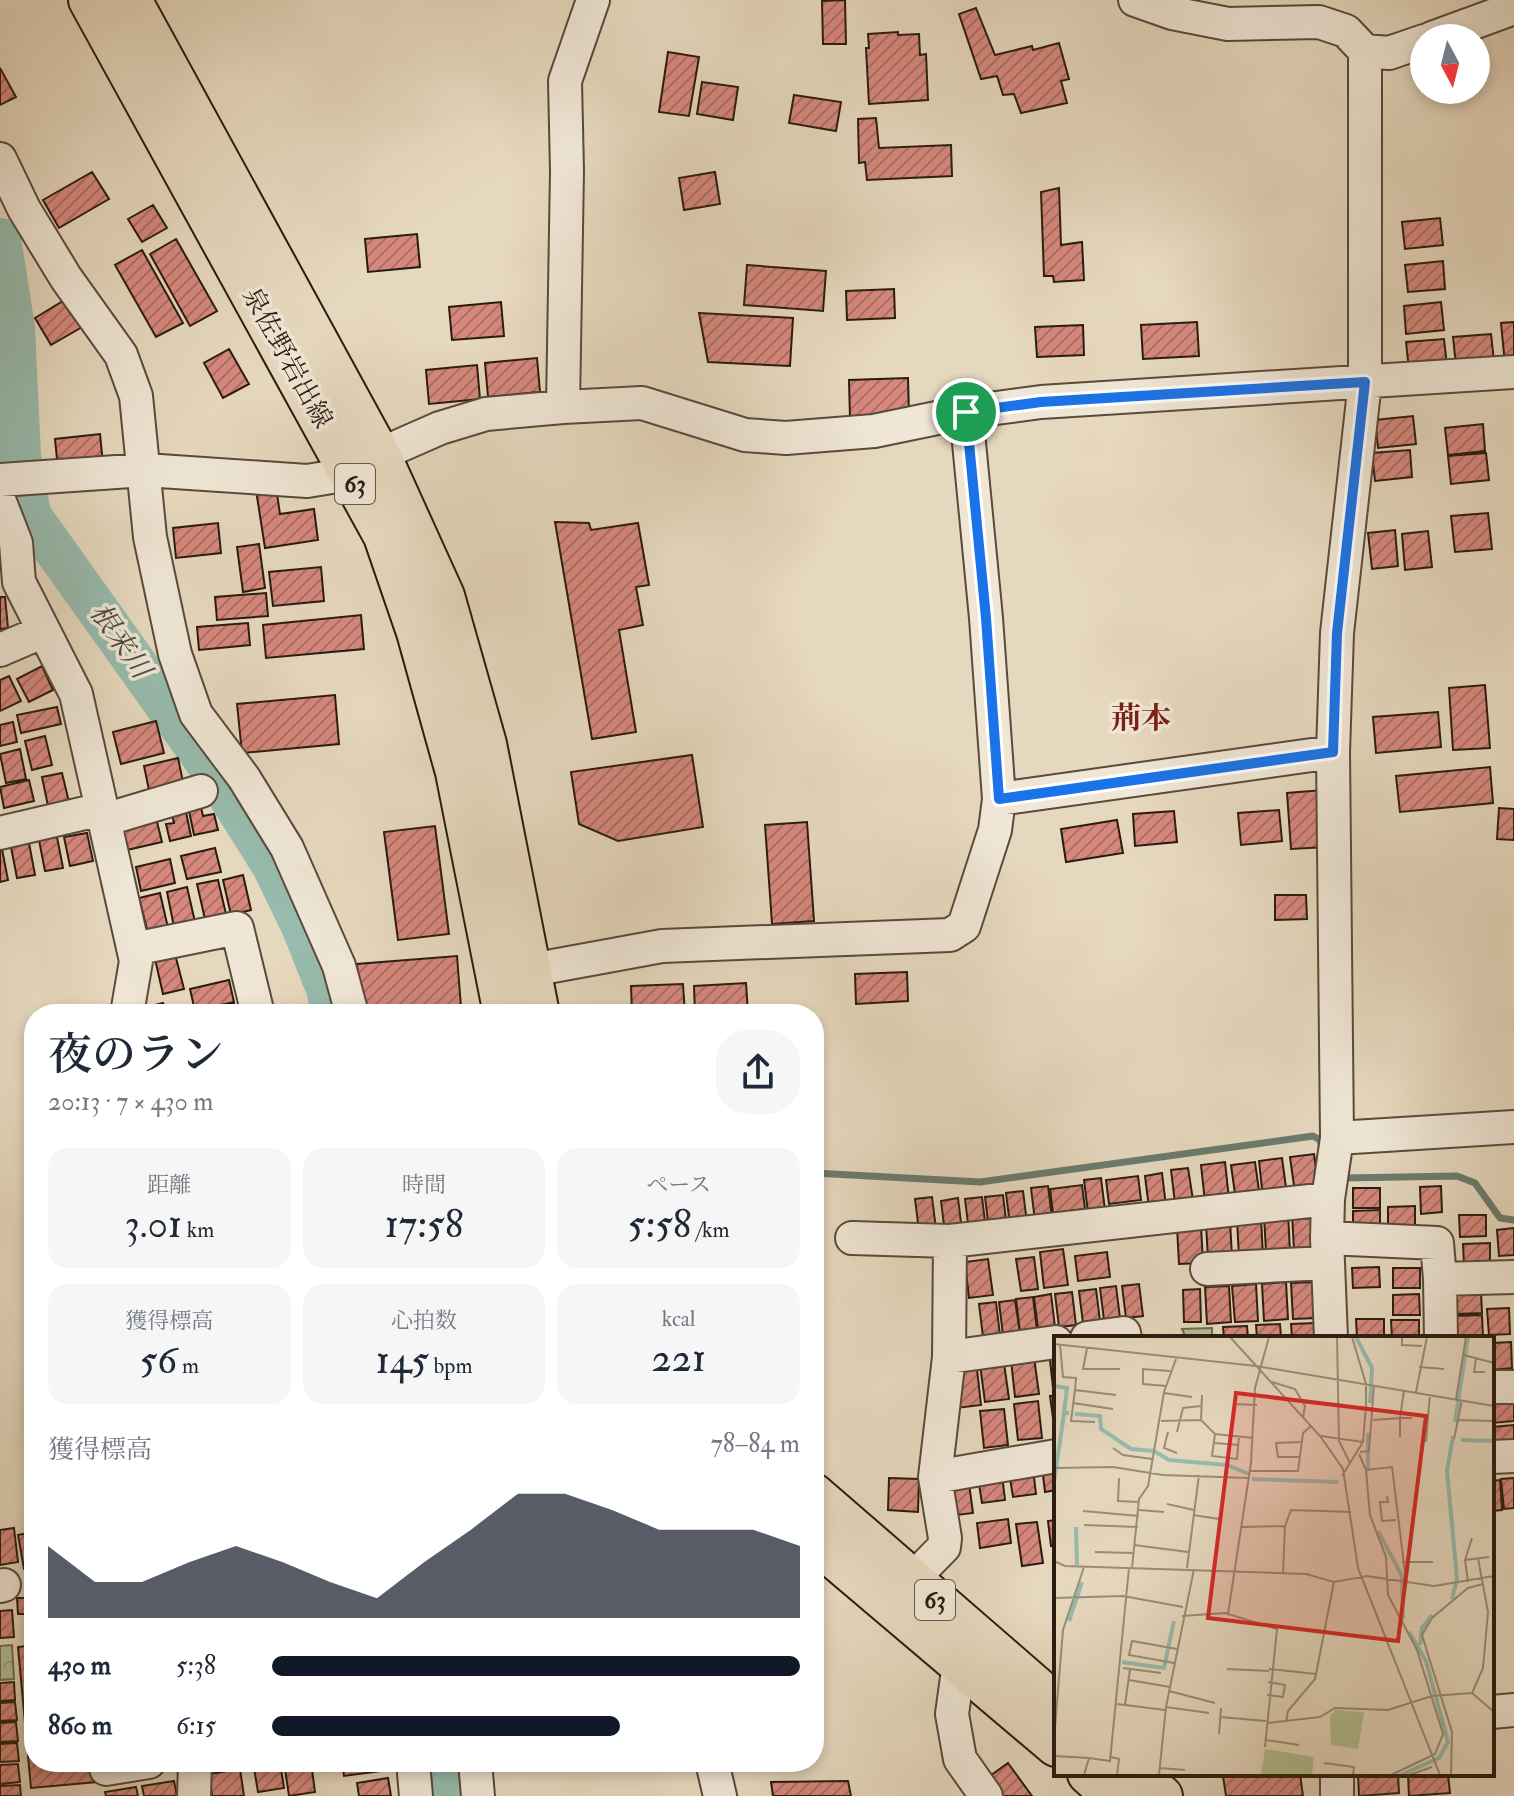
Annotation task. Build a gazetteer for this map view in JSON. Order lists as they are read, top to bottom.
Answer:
{
  "streets": {
    "main road": ["泉佐野岩出線", "63"]
  },
  "districts": ["荊本"],
  "water": ["根来川"],
  "north": "bottom",
  "page": {
    "heading": ["夜のラン", "20:13 · 7 × 430 m"],
    "stats": [
      ["距離", "3.01 km"],
      ["時間", "17:58"],
      ["ペース", "5:58 /km"],
      ["獲得標高", "56 m"],
      ["心拍数", "145 bpm"],
      ["kcal", "221"]
    ],
    "chart": ["獲得標高", "78–84 m"],
    "list": [
      {
        "name": "430 m",
        "note": "5:38"
      },
      {
        "name": "860 m",
        "note": "6:15"
      }
    ]
  }
}
